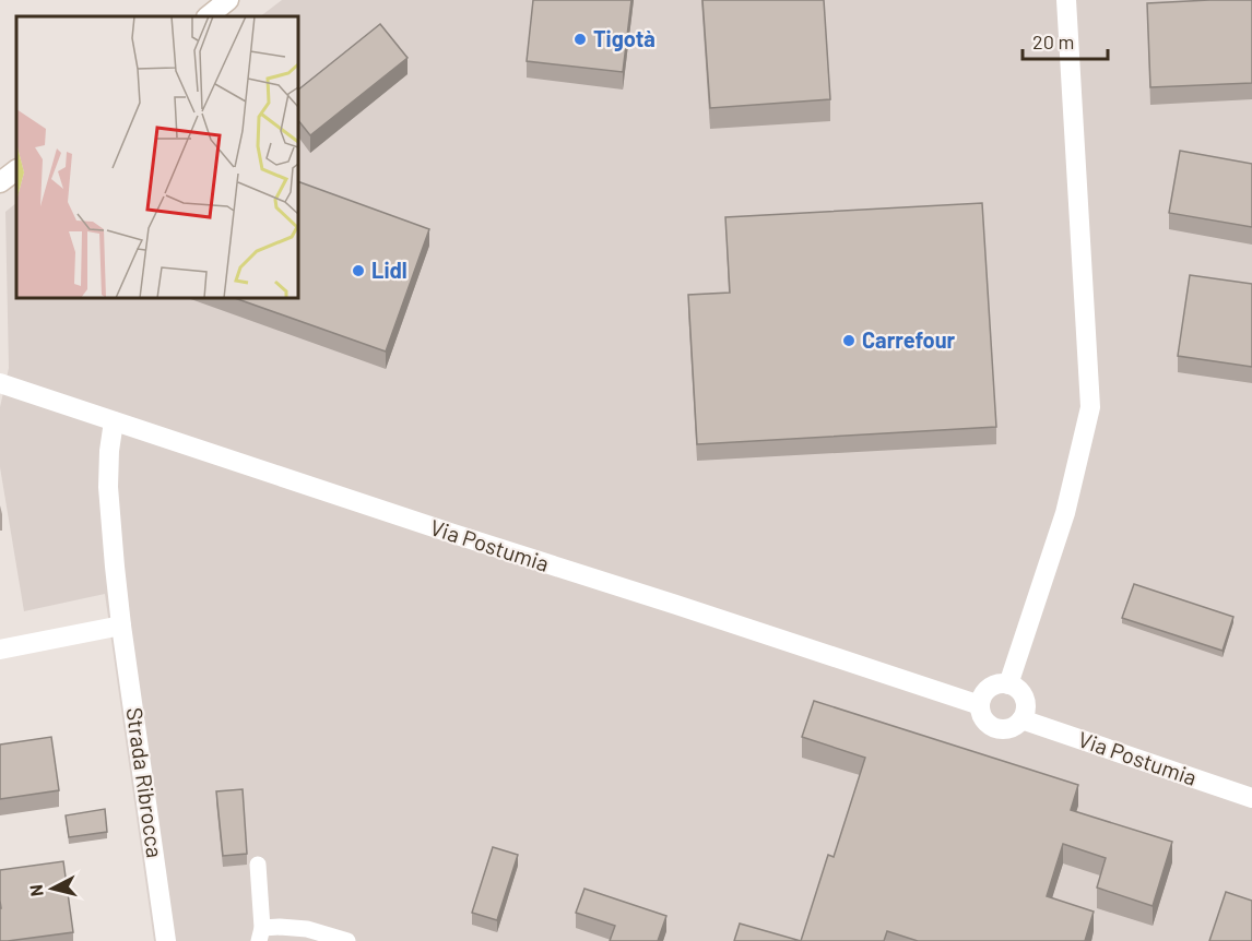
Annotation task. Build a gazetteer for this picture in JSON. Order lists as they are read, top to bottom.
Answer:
{
  "streets": {
    "street": ["Via Postumia", "Strada Ribrocca"]
  },
  "crossings": [
    ["Via Postumia", "Strada Ribrocca"]
  ],
  "places": ["Tigotà", "Lidl", "Carrefour"],
  "scale_bar": "20 m",
  "north": "left"
}
